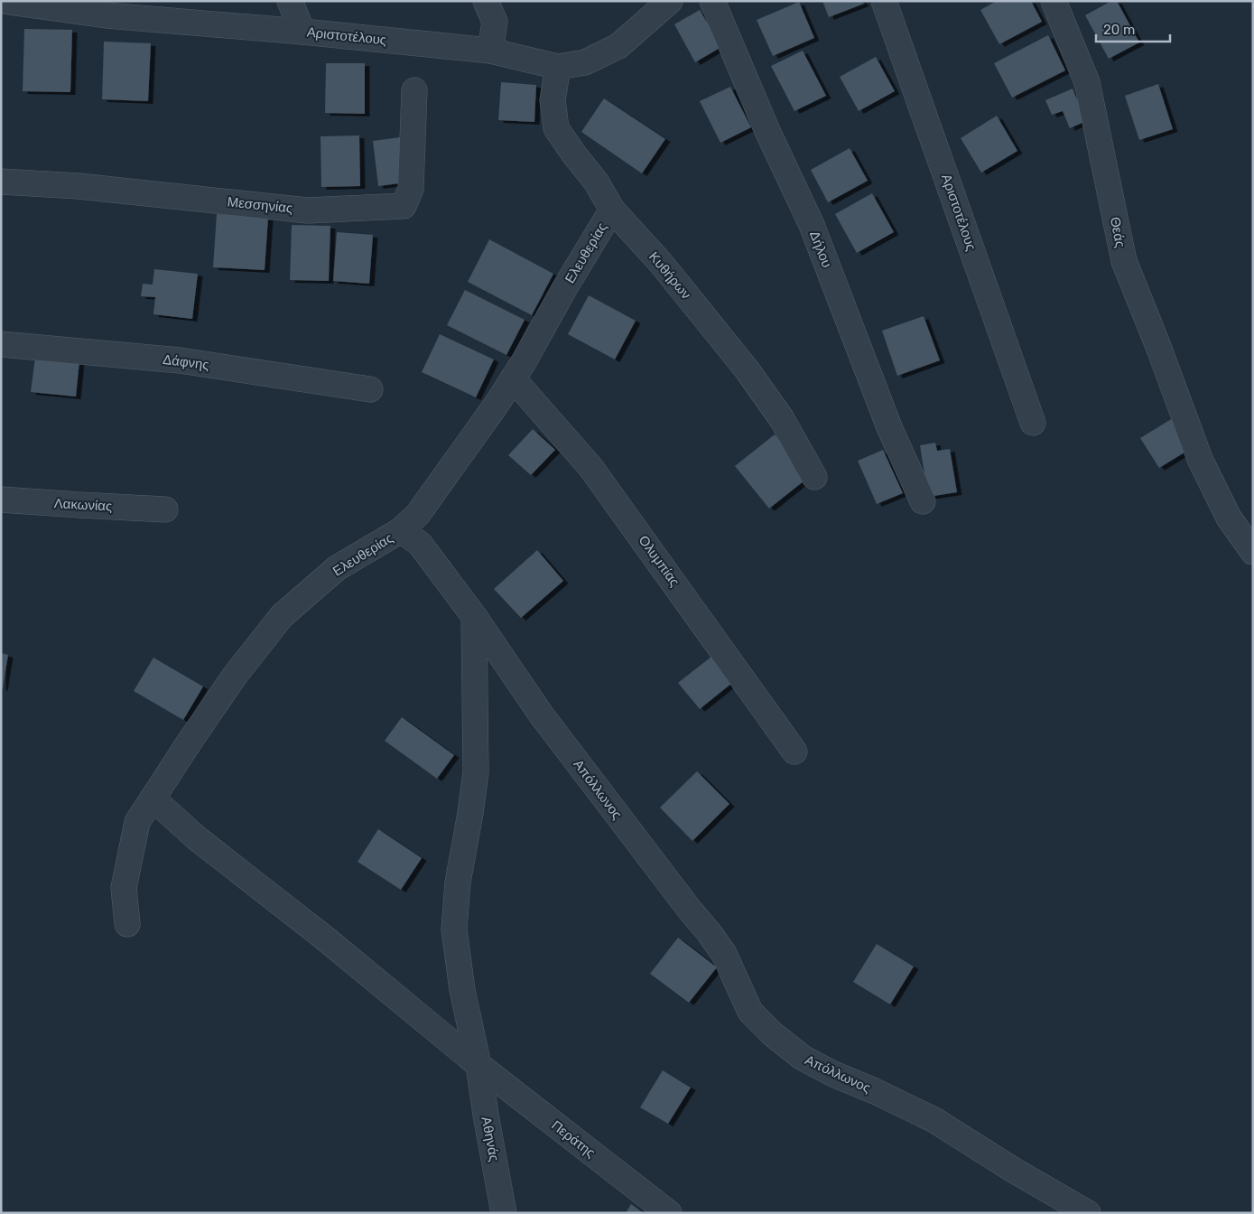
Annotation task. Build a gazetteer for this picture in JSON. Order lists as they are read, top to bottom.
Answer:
{
  "streets": {
    "street": [
      "Αριστοτέλους",
      "Μεσσηνίας",
      "Θεάς",
      "Δήλου",
      "Ελευθερίας",
      "Κυθήρων",
      "Δάφνης",
      "Λακωνίας",
      "Ολυμπίας",
      "Απόλλωνος",
      "Αθηνάς",
      "Περάτης"
    ]
  },
  "crossings": [
    ["Αριστοτέλους", "Κυθήρων"],
    ["Ελευθερίας", "Κυθήρων"],
    ["Ελευθερίας", "Ολυμπίας"],
    ["Ελευθερίας", "Απόλλωνος"],
    ["Ελευθερίας", "Περάτης"],
    ["Αθηνάς", "Περάτης"]
  ],
  "scale_bar": "20 m"
}
